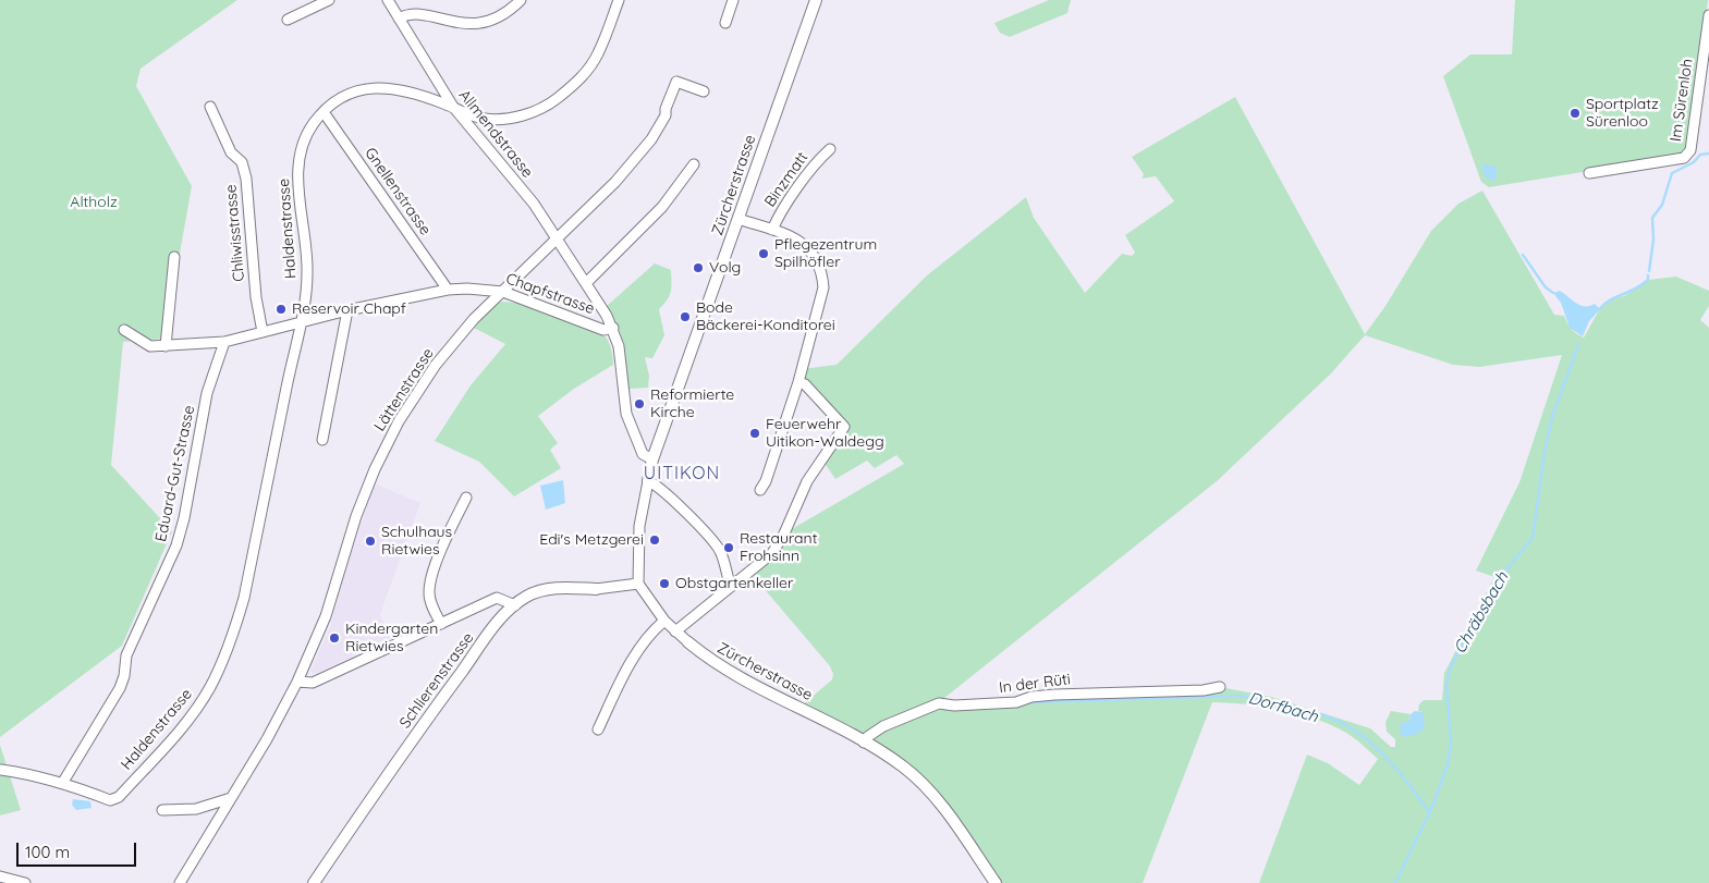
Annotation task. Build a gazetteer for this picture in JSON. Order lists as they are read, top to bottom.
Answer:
{
  "streets": {
    "street": [
      "Im Sürenloh",
      "Allmendstrasse",
      "Binzmatt",
      "Zürcherstrasse",
      "Gnellenstrasse",
      "Haldenstrasse",
      "Chliwisstrasse",
      "Chapfstrasse",
      "Lättenstrasse",
      "Eduard-Gut-Strasse",
      "Schlierenstrasse",
      "In der Rüti"
    ]
  },
  "crossings": [
    ["Allmendstrasse", "Zürcherstrasse"],
    ["Allmendstrasse", "Haldenstrasse"],
    ["Allmendstrasse", "Chapfstrasse"],
    ["Allmendstrasse", "Lättenstrasse"],
    ["Zürcherstrasse", "Schlierenstrasse"],
    ["Zürcherstrasse", "In der Rüti"],
    ["Gnellenstrasse", "Haldenstrasse"],
    ["Gnellenstrasse", "Chapfstrasse"],
    ["Haldenstrasse", "Chapfstrasse"],
    ["Haldenstrasse", "Eduard-Gut-Strasse"],
    ["Chliwisstrasse", "Chapfstrasse"],
    ["Chapfstrasse", "Lättenstrasse"],
    ["Chapfstrasse", "Eduard-Gut-Strasse"]
  ],
  "districts": ["UITIKON"],
  "water": ["Chräbsbach", "Dorfbach"],
  "parks": ["Altholz"],
  "places": [
    "Sportplatz Sürenloo",
    "Pflegezentrum Spilhöfler",
    "Volg",
    "Reservoir Chapf",
    "Bode Bäckerei-Konditorei",
    "Reformierte Kirche",
    "Feuerwehr Uitikon-Waldegg",
    "Edi's Metzgerei",
    "Schulhaus Rietwies",
    "Restaurant Frohsinn",
    "Obstgartenkeller",
    "Kindergarten Rietwies"
  ],
  "scale_bar": "100 m"
}
